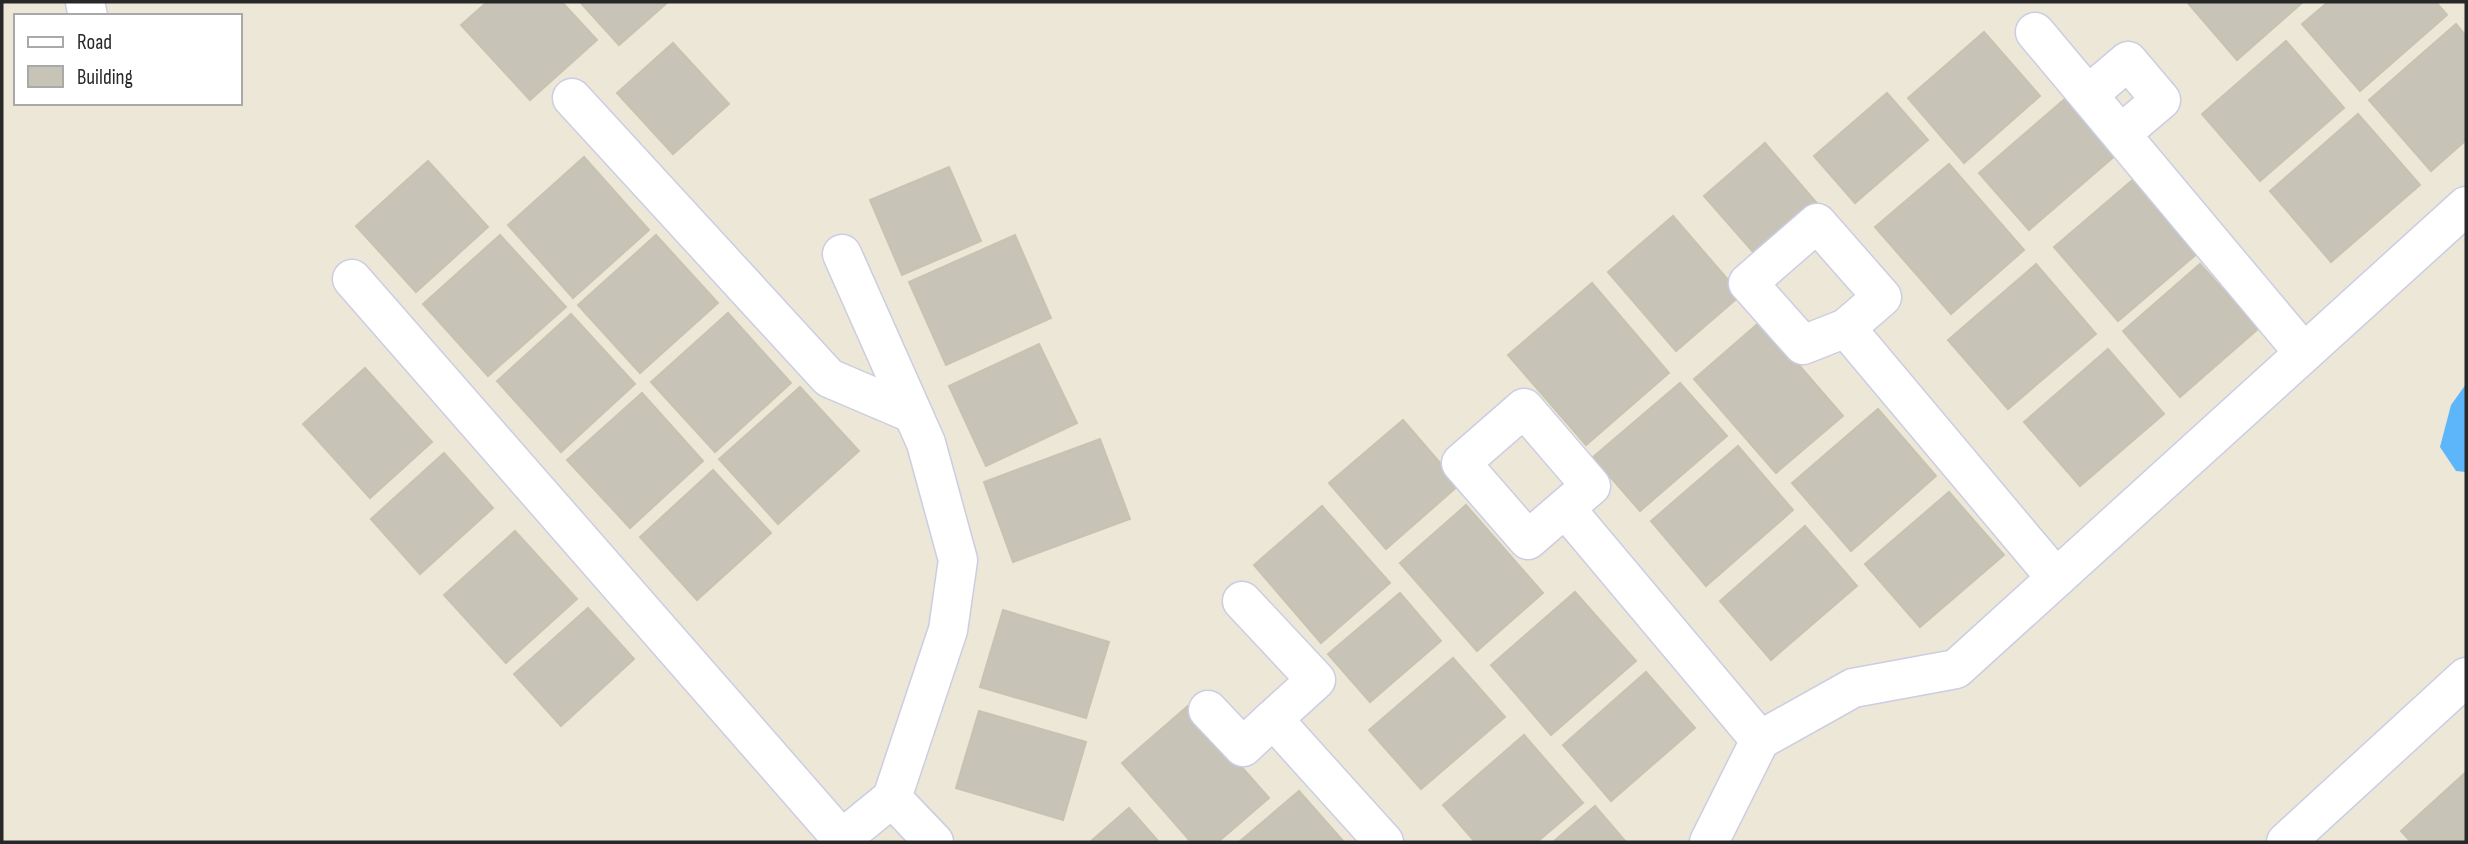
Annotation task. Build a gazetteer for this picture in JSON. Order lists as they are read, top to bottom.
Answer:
{
  "legend": ["Road", "Building"]
}
